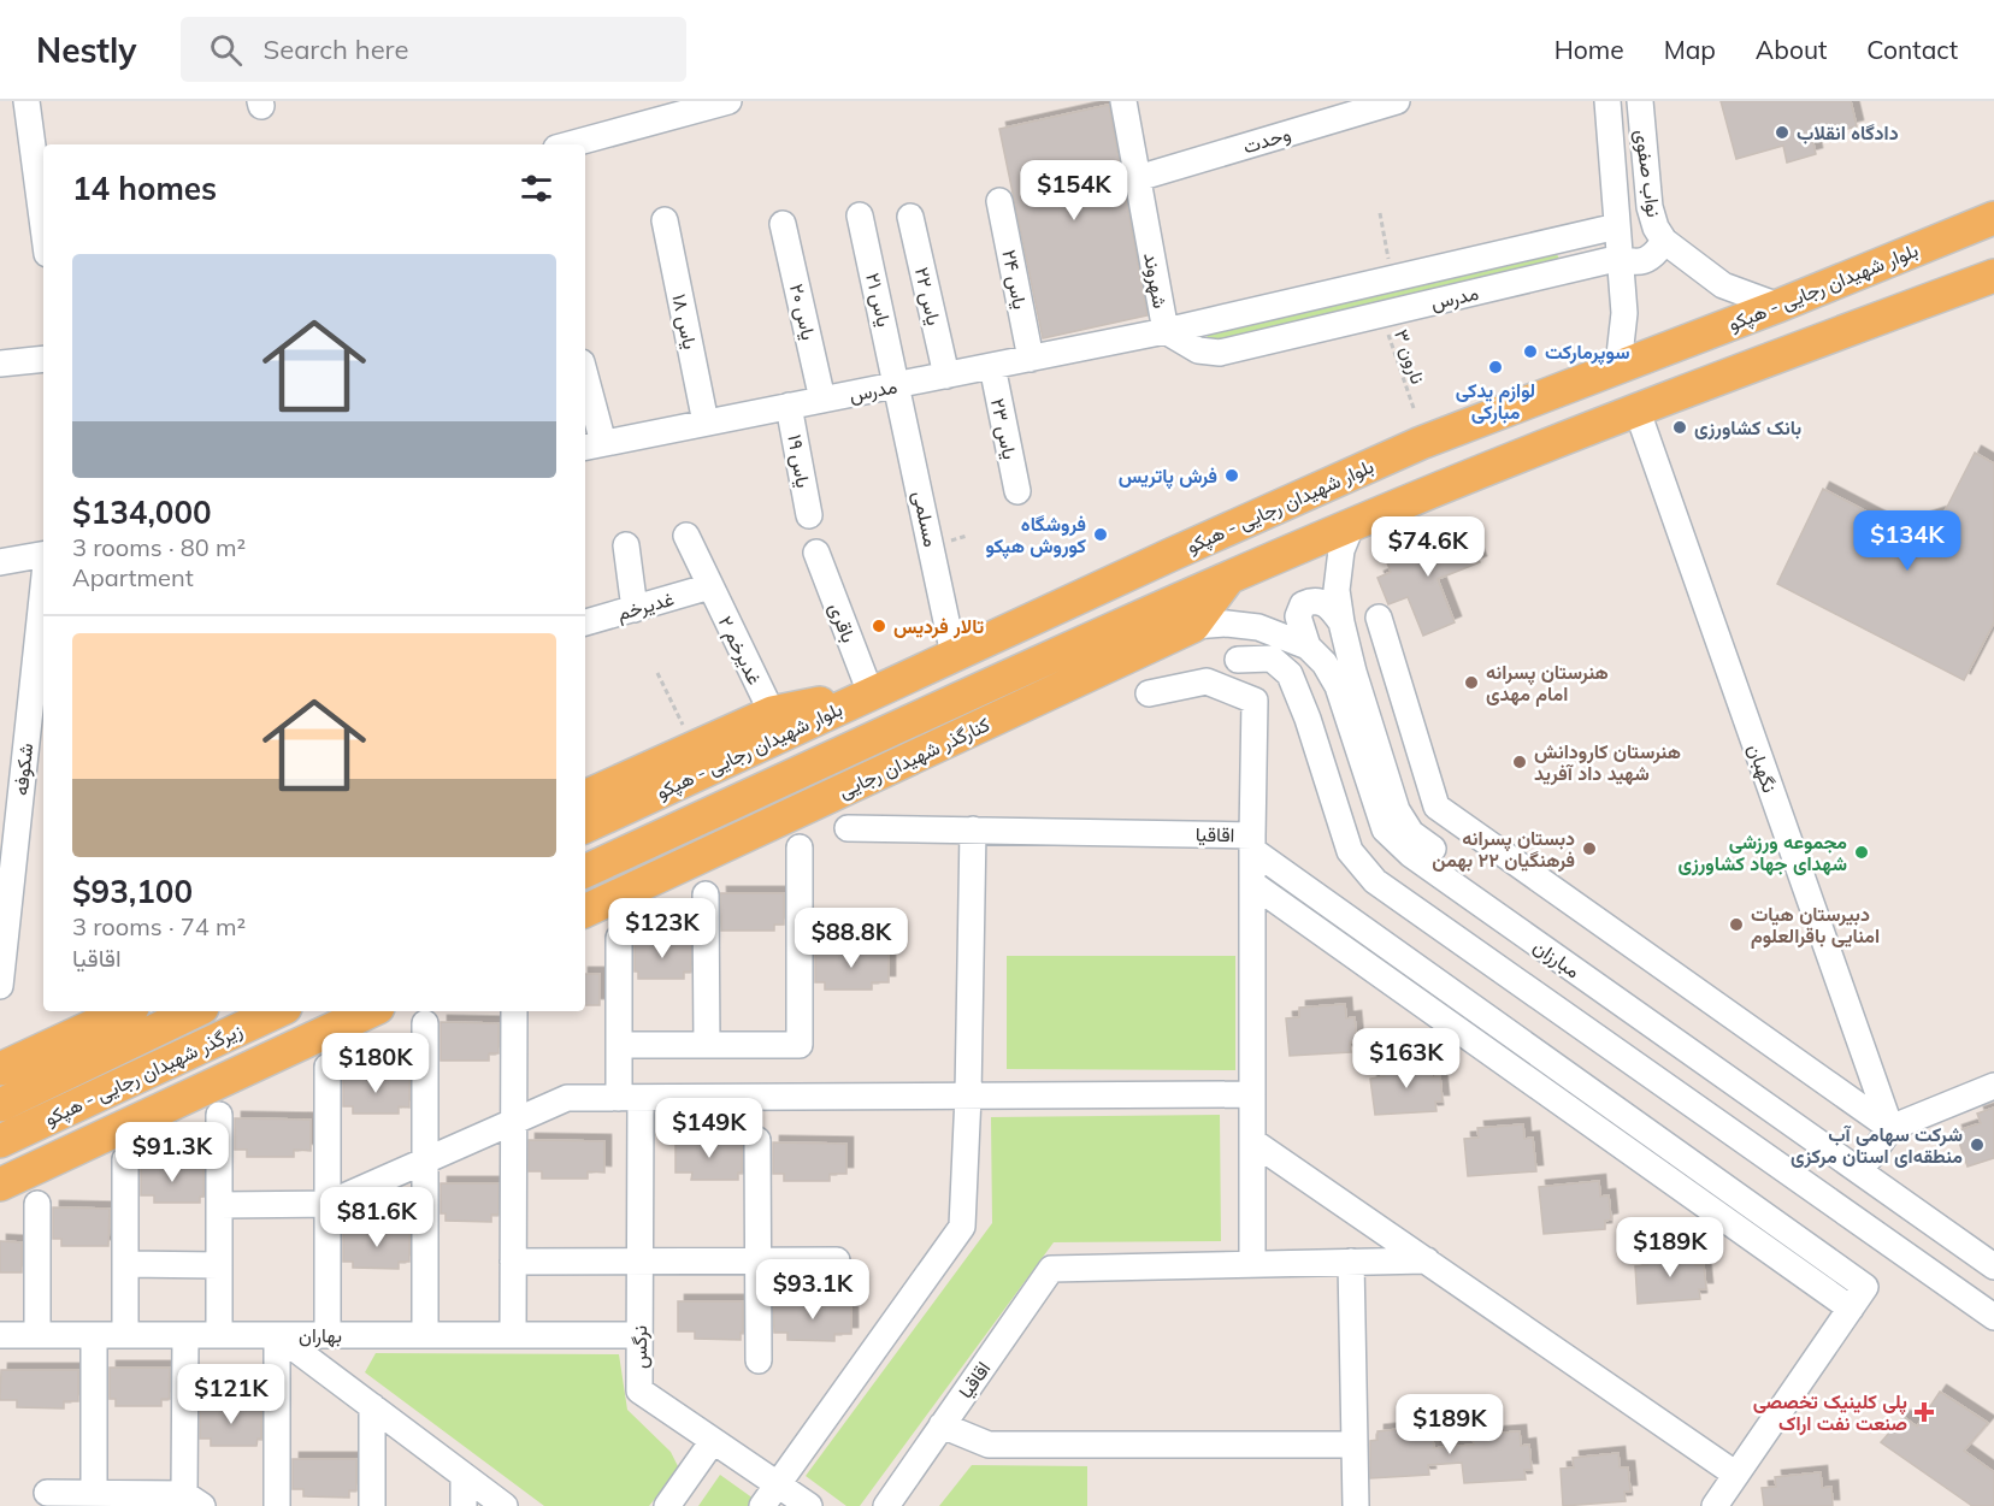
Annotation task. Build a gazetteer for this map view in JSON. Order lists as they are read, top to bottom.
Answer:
{
  "streets": {
    "main road": ["بلوار شهیدان رجایی - هپکو", "کنارگذر شهیدان رجایی", "زیرگذر شهیدان رجایی - هپکو"],
    "street": [
      "وحدت",
      "نواب صفوی",
      "یاس ۲۴",
      "شهروند",
      "یاس ۲۲",
      "مدرس",
      "یاس ۲۱",
      "یاس ۲۰",
      "یاس ۱۸",
      "یاس ۲۳",
      "یاس ۱۹",
      "مسلمی",
      "غدیرخم",
      "باقری",
      "غدیرخم ۲",
      "نگهبان",
      "شکوفه",
      "اقاقیا",
      "مبارزان",
      "بهاران",
      "نرگس"
    ],
    "path": ["نارون ۳"]
  },
  "crossings": [
    ["وحدت", "شهروند"],
    ["نواب صفوی", "بلوار شهیدان رجایی - هپکو"],
    ["نواب صفوی", "مدرس"],
    ["یاس ۲۴", "مدرس"],
    ["شهروند", "مدرس"],
    ["بلوار شهیدان رجایی - هپکو", "مسلمی"],
    ["بلوار شهیدان رجایی - هپکو", "باقری"],
    ["بلوار شهیدان رجایی - هپکو", "کنارگذر شهیدان رجایی"],
    ["بلوار شهیدان رجایی - هپکو", "نگهبان"],
    ["بلوار شهیدان رجایی - هپکو", "مبارزان"],
    ["یاس ۲۲", "مدرس"],
    ["مدرس", "یاس ۲۱"],
    ["مدرس", "یاس ۲۰"],
    ["مدرس", "یاس ۱۸"],
    ["مدرس", "نارون ۳"],
    ["مدرس", "یاس ۲۳"],
    ["مدرس", "یاس ۱۹"],
    ["مدرس", "مسلمی"],
    ["یاس ۲۱", "مسلمی"],
    ["غدیرخم", "غدیرخم ۲"],
    ["کنارگذر شهیدان رجایی", "مبارزان"],
    ["بهاران", "نرگس"]
  ],
  "places": {
    "other": [
      "دادگاه انقلاب",
      "سوپرمارکت",
      "لوازم یدکی مبارکی",
      "بانک کشاورزی",
      "فرش پاتریس",
      "فروشگاه کوروش هپکو",
      "تالار فردیس",
      "هنرستان پسرانه امام مهدی",
      "هنرستان کارودانش شهید داد آفرید",
      "دبستان پسرانه فرهنگیان ۲۲ بهمن",
      "مجموعه ورزشی شهدای جهاد کشاورزی",
      "دبیرستان هیات امنایی باقرالعلوم",
      "شرکت سهامی آب منطقه‌ای استان مرکزی"
    ],
    "health": ["پلی کلینیک تخصصی صنعت نفت اراک"]
  },
  "page": {
    "header": "Nestly",
    "search": "Search here",
    "nav": [
      "Home",
      "Map",
      "About",
      "Contact"
    ],
    "heading": "14 homes",
    "price": [
      "$154K",
      "$134K",
      "$74.6K",
      "$123K",
      "$88.8K",
      "$163K",
      "$180K",
      "$149K",
      "$91.3K",
      "$81.6K",
      "$189K",
      "$93.1K",
      "$121K",
      "$189K"
    ],
    "list": [
      {
        "name": "$134,000",
        "note": "3 rooms · 80 m² · Apartment"
      },
      {
        "name": "$93,100",
        "note": "3 rooms · 74 m² · اقاقیا"
      }
    ]
  }
}
